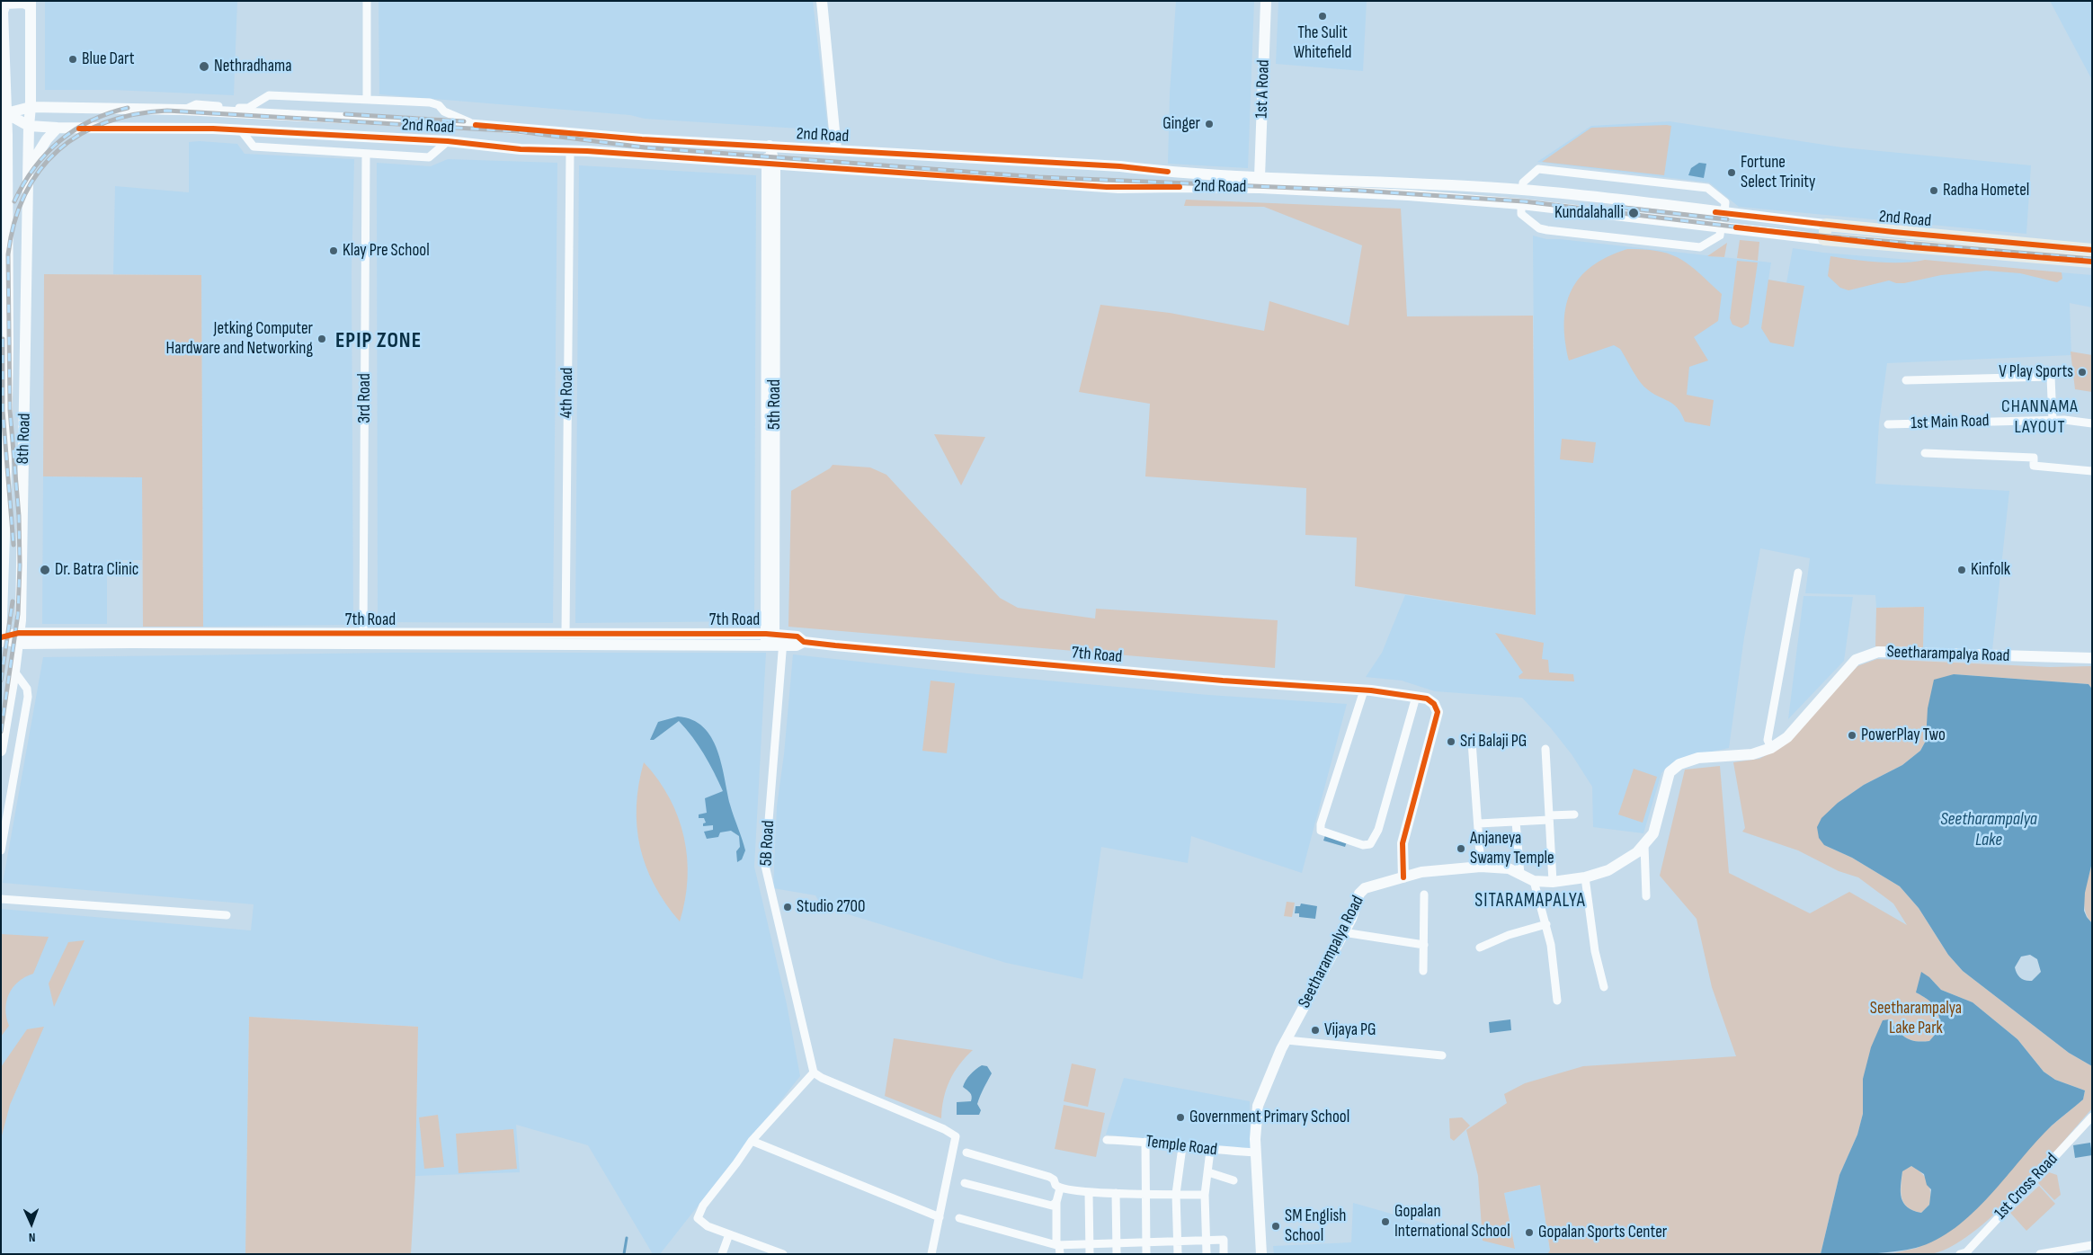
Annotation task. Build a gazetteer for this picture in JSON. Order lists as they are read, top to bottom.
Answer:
{
  "streets": {
    "main road": [
      "1st A Road",
      "2nd Road",
      "5th Road",
      "8th Road",
      "7th Road",
      "Seetharampalya Road"
    ],
    "street": [
      "4th Road",
      "3rd Road",
      "1st Main Road",
      "5B Road",
      "Temple Road",
      "1st Cross Road"
    ]
  },
  "crossings": [
    ["1st A Road", "2nd Road"],
    ["2nd Road", "4th Road"],
    ["2nd Road", "5th Road"],
    ["2nd Road", "8th Road"],
    ["4th Road", "7th Road"],
    ["3rd Road", "7th Road"],
    ["5th Road", "7th Road"],
    ["5th Road", "5B Road"],
    ["8th Road", "7th Road"],
    ["7th Road", "Seetharampalya Road"],
    ["7th Road", "5B Road"],
    ["Seetharampalya Road", "Temple Road"]
  ],
  "districts": ["EPIP ZONE", "CHANNAMA LAYOUT", "SITARAMAPALYA"],
  "water": ["Seetharampalya Lake"],
  "parks": ["Seetharampalya Lake Park"],
  "places": [
    "The Sulit Whitefield",
    "Blue Dart",
    "Nethradhama",
    "Ginger",
    "Fortune Select Trinity",
    "Radha Hometel",
    "Kundalahalli",
    "Klay Pre School",
    "Jetking Computer Hardware and Networking",
    "V Play Sports",
    "Dr. Batra Clinic",
    "Kinfolk",
    "PowerPlay Two",
    "Sri Balaji PG",
    "Anjaneya Swamy Temple",
    "Studio 2700",
    "Vijaya PG",
    "Government Primary School",
    "Gopalan International School",
    "SM English School",
    "Gopalan Sports Center"
  ],
  "north": "bottom"
}
